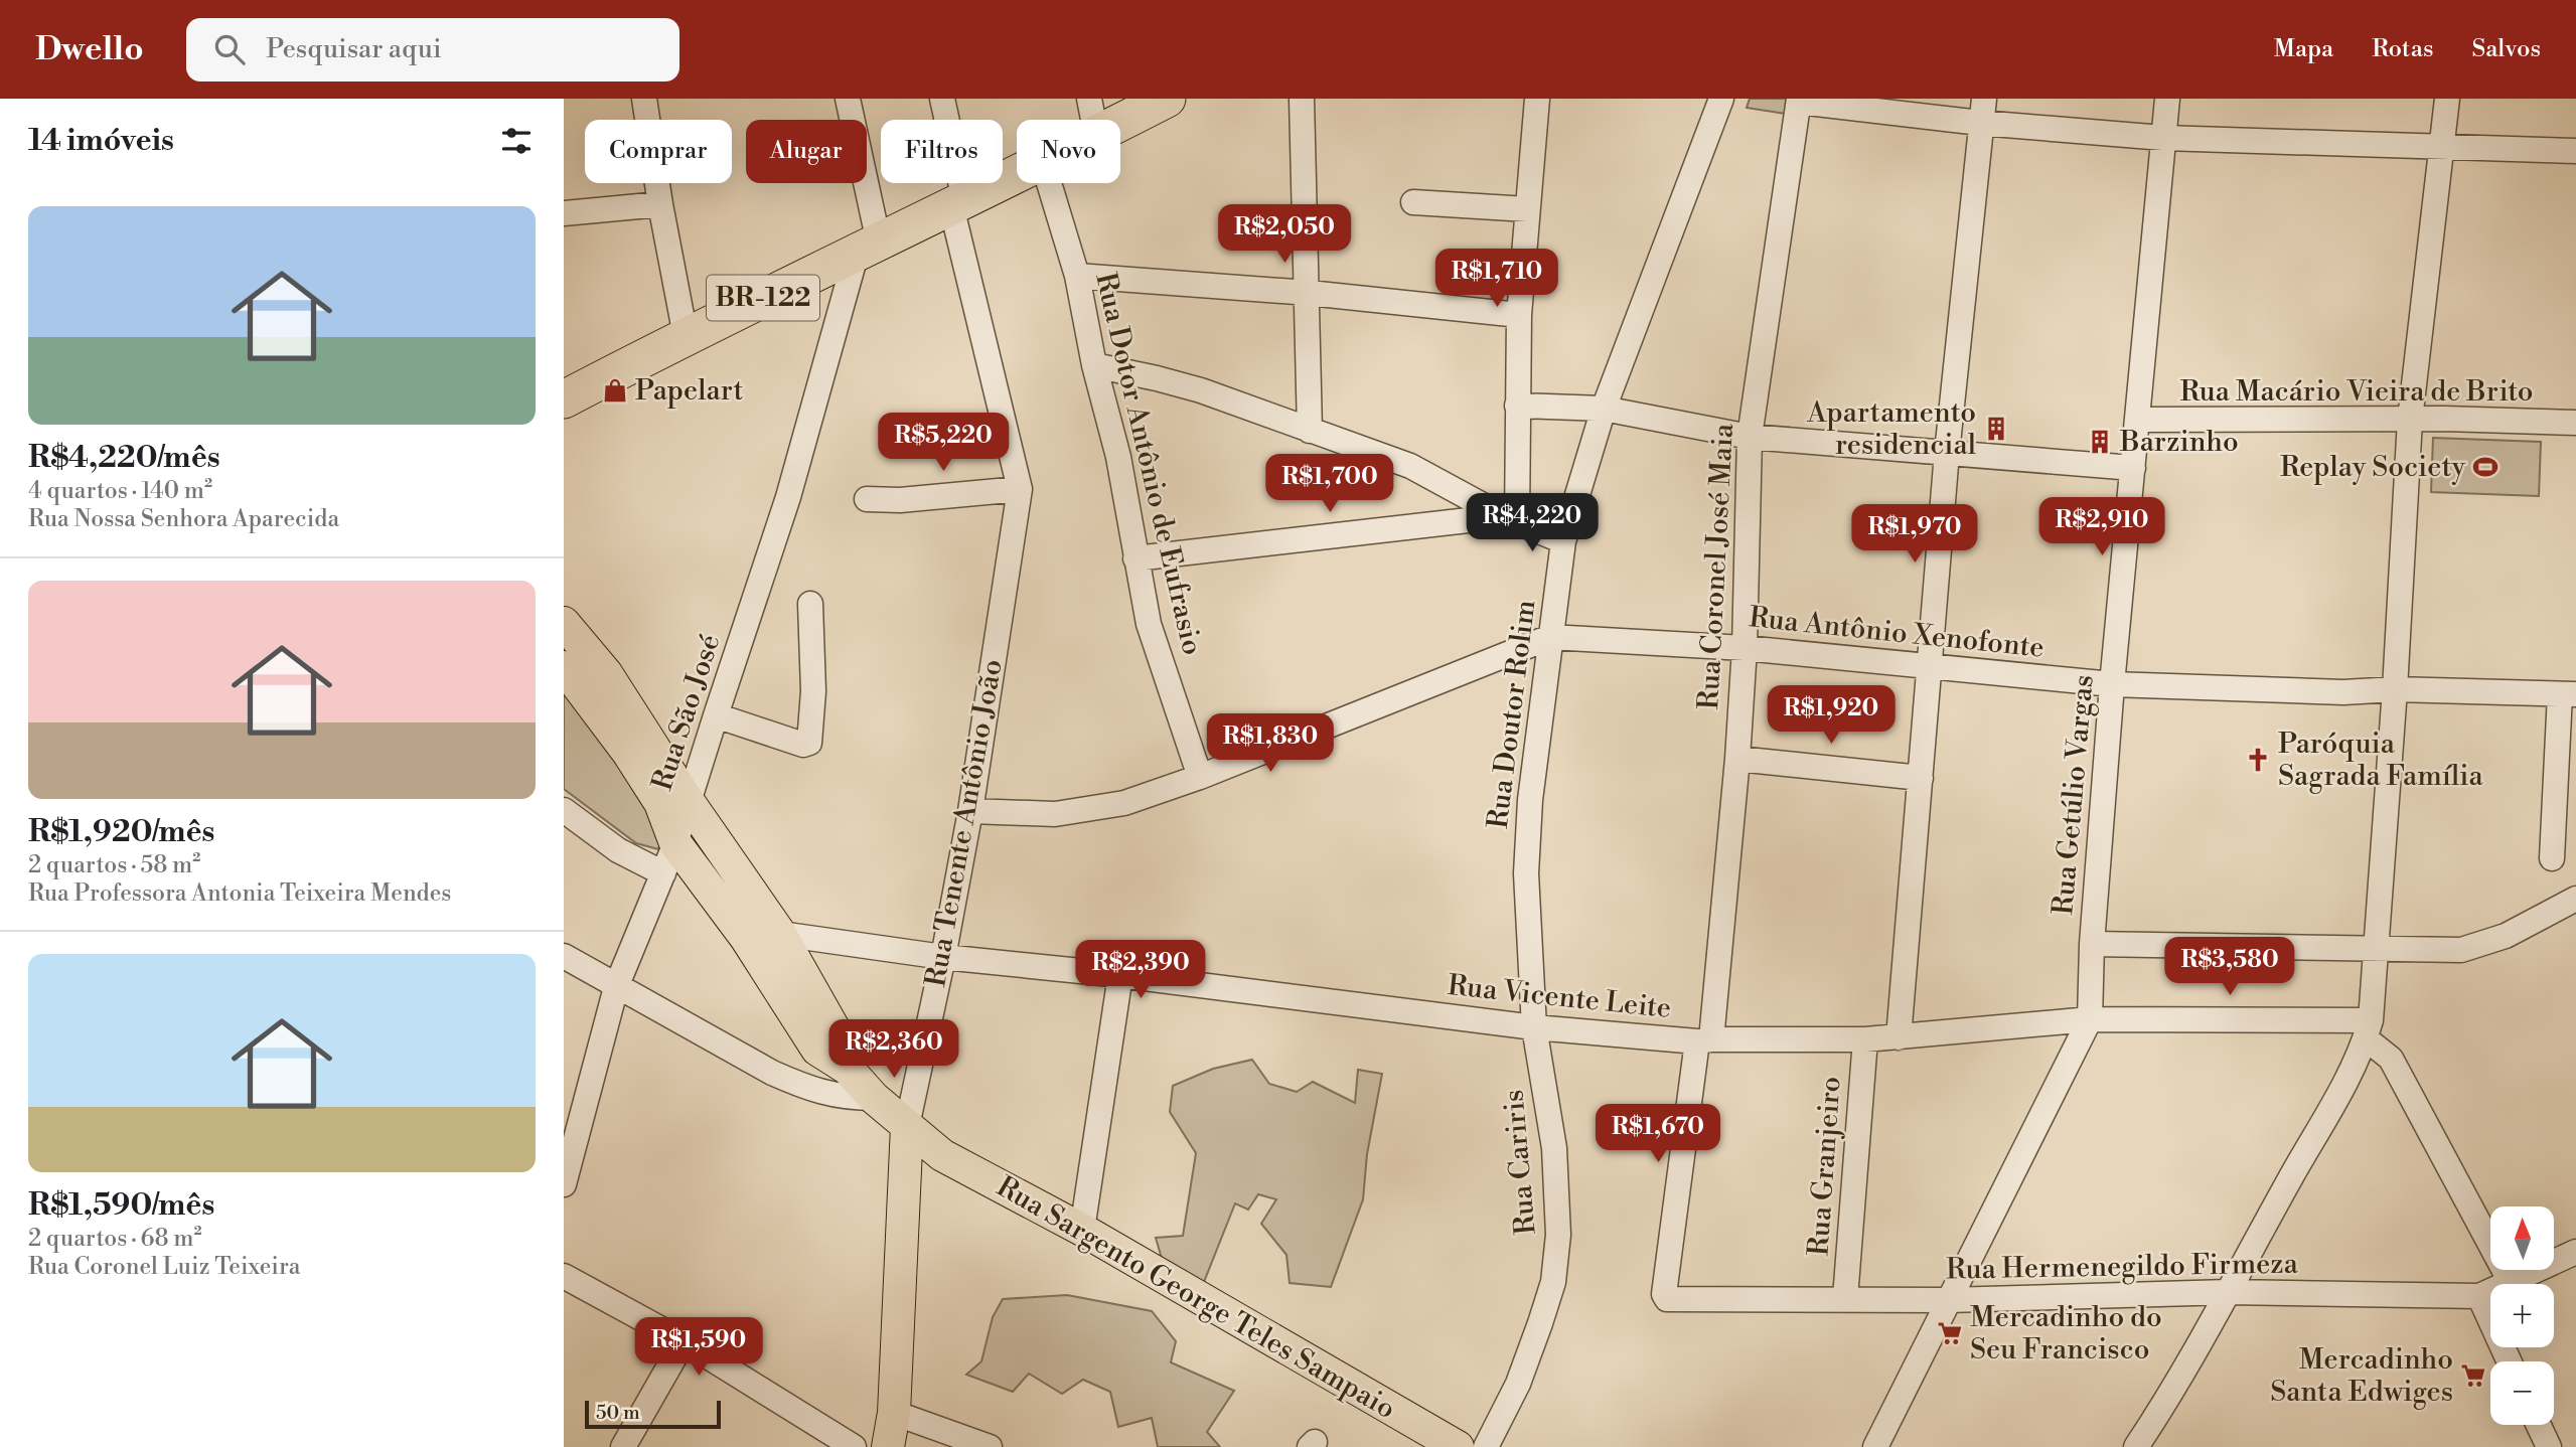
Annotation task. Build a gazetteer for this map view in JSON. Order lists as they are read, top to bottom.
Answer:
{
  "streets": {
    "highway": ["BR-122"],
    "main road": ["Rua Tenente Antônio João", "Rua Sargento George Teles Sampaio"],
    "street": [
      "Rua Macário Vieira de Brito",
      "Rua Dotor Antônio de Eufrasio",
      "Rua Coronel José Maia",
      "Rua Antônio Xenofonte",
      "Rua São José",
      "Rua Doutor Rolim",
      "Rua Getúlio Vargas",
      "Rua Vicente Leite",
      "Rua Cariris",
      "Rua Granjeiro",
      "Rua Hermenegildo Firmeza"
    ]
  },
  "crossings": [
    ["BR-122", "Rua São José"],
    ["BR-122", "Rua Tenente Antônio João"],
    ["Rua Macário Vieira de Brito", "Rua Getúlio Vargas"],
    ["Rua Coronel José Maia", "Rua Antônio Xenofonte"],
    ["Rua Coronel José Maia", "Rua Vicente Leite"],
    ["Rua Coronel José Maia", "Rua Hermenegildo Firmeza"],
    ["Rua Antônio Xenofonte", "Rua Doutor Rolim"],
    ["Rua Antônio Xenofonte", "Rua Getúlio Vargas"],
    ["Rua Doutor Rolim", "Rua Vicente Leite"],
    ["Rua Doutor Rolim", "Rua Cariris"],
    ["Rua Getúlio Vargas", "Rua Vicente Leite"],
    ["Rua Getúlio Vargas", "Rua Hermenegildo Firmeza"],
    ["Rua Tenente Antônio João", "Rua Vicente Leite"],
    ["Rua Tenente Antônio João", "Rua Sargento George Teles Sampaio"],
    ["Rua Vicente Leite", "Rua Cariris"],
    ["Rua Vicente Leite", "Rua Granjeiro"],
    ["Rua Granjeiro", "Rua Hermenegildo Firmeza"]
  ],
  "places": {
    "shop": ["Papelart"],
    "building": ["Apartamento residencial", "Barzinho"],
    "sports": ["Replay Society"],
    "church": ["Paróquia Sagrada Família"],
    "supermarket": ["Mercadinho do Seu Francisco", "Mercadinho Santa Edwiges"]
  },
  "scale_bar": "50 m",
  "north": "top",
  "page": {
    "header": "Dwello",
    "search": "Pesquisar aqui",
    "nav": ["Mapa", "Rotas", "Salvos"],
    "heading": "14 imóveis",
    "chip": [
      "Comprar",
      "Alugar",
      "Filtros",
      "Novo"
    ],
    "list": [
      {
        "name": "R$4,220/mês",
        "note": "4 quartos · 140 m² · Rua Nossa Senhora Aparecida"
      },
      {
        "name": "R$1,920/mês",
        "note": "2 quartos · 58 m² · Rua Professora Antonia Teixeira Mendes"
      },
      {
        "name": "R$1,590/mês",
        "note": "2 quartos · 68 m² · Rua Coronel Luiz Teixeira"
      }
    ],
    "price": [
      "R$2,050",
      "R$1,710",
      "R$5,220",
      "R$1,700",
      "R$4,220",
      "R$2,910",
      "R$1,970",
      "R$1,920",
      "R$1,830",
      "R$3,580",
      "R$2,390",
      "R$2,360",
      "R$1,670",
      "R$1,590"
    ],
    "map_buttons": ["+", "−"],
    "scale": "50 m"
  }
}
